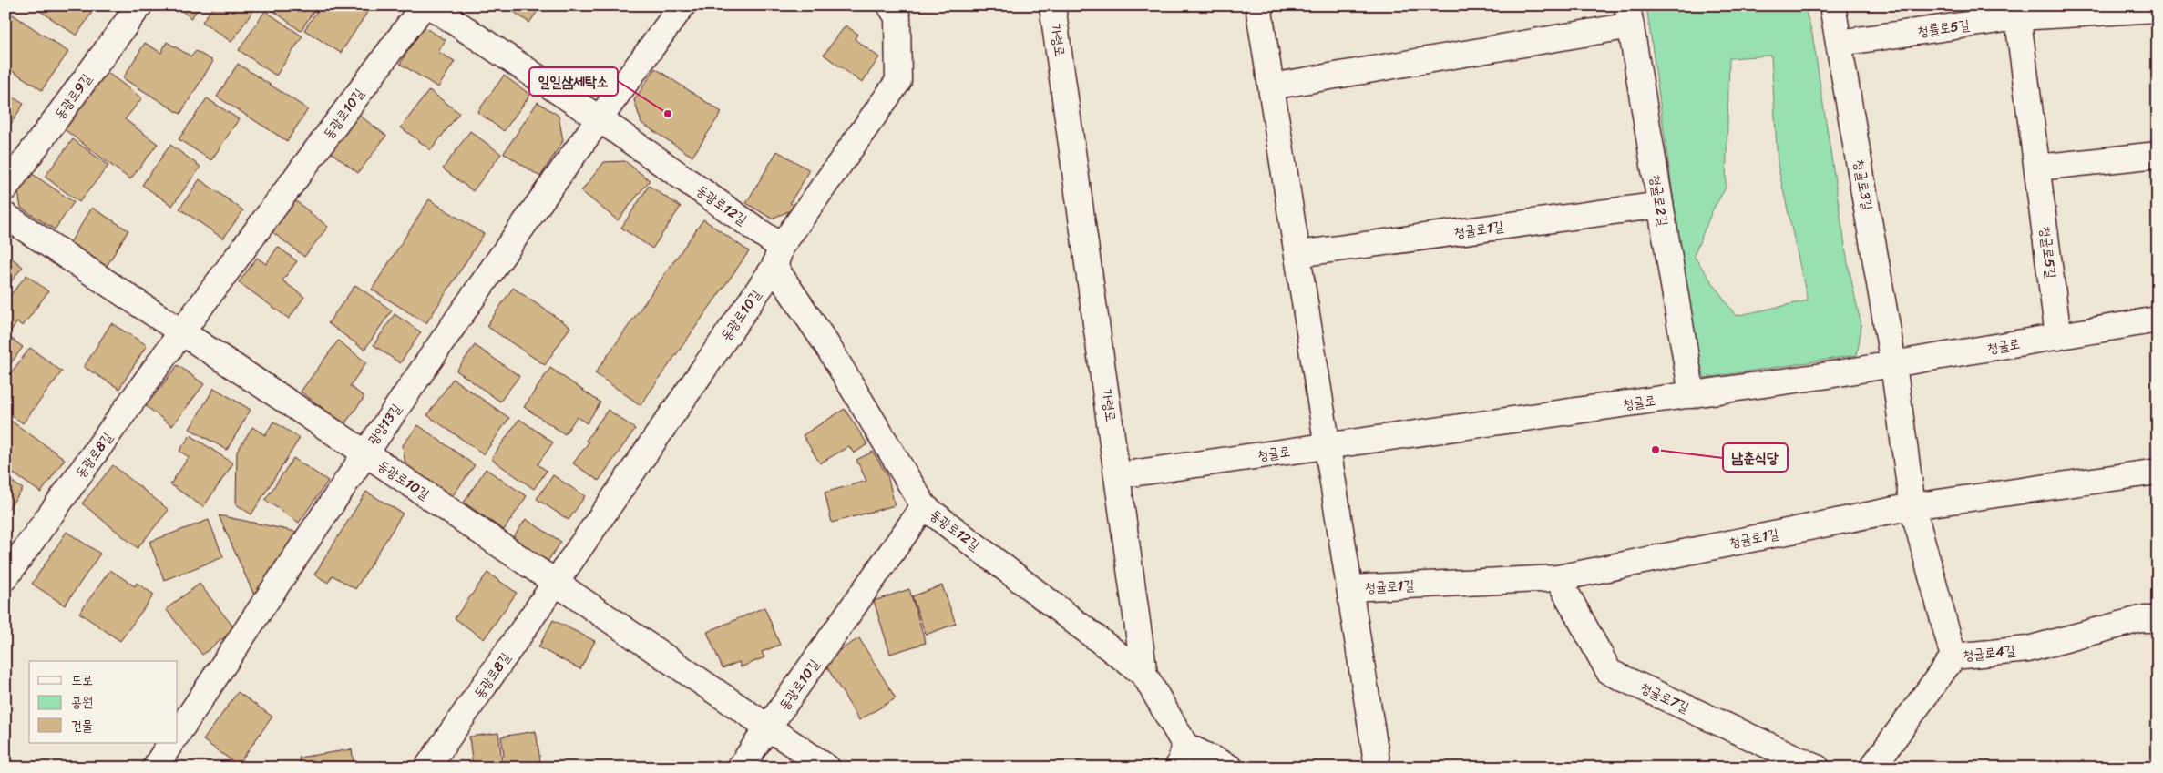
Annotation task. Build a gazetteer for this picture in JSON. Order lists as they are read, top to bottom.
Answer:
{
  "streets": {
    "street": [
      "청률로5길",
      "가령로",
      "동광로9길",
      "동광로10길",
      "청귤로3길",
      "청귤로2길",
      "동광로12길",
      "청귤로1길",
      "청귤로5길",
      "청귤로",
      "광양13길",
      "동광로8길",
      "청귤로4길",
      "청귤로7길"
    ]
  },
  "crossings": [
    ["청률로5길", "청귤로3길"],
    ["청률로5길", "청귤로5길"],
    ["가령로", "동광로12길"],
    ["가령로", "청귤로"],
    ["동광로10길", "동광로12길"],
    ["동광로10길", "광양13길"],
    ["동광로10길", "동광로8길"],
    ["청귤로3길", "청귤로1길"],
    ["청귤로3길", "청귤로"],
    ["청귤로3길", "청귤로4길"],
    ["청귤로2길", "청귤로1길"],
    ["청귤로2길", "청귤로"],
    ["동광로12길", "광양13길"],
    ["청귤로1길", "청귤로"],
    ["청귤로1길", "청귤로7길"],
    ["청귤로5길", "청귤로"]
  ],
  "places": ["일일삼세탁소", "남춘식당"],
  "legend": ["도로", "공원", "건물"]
}
